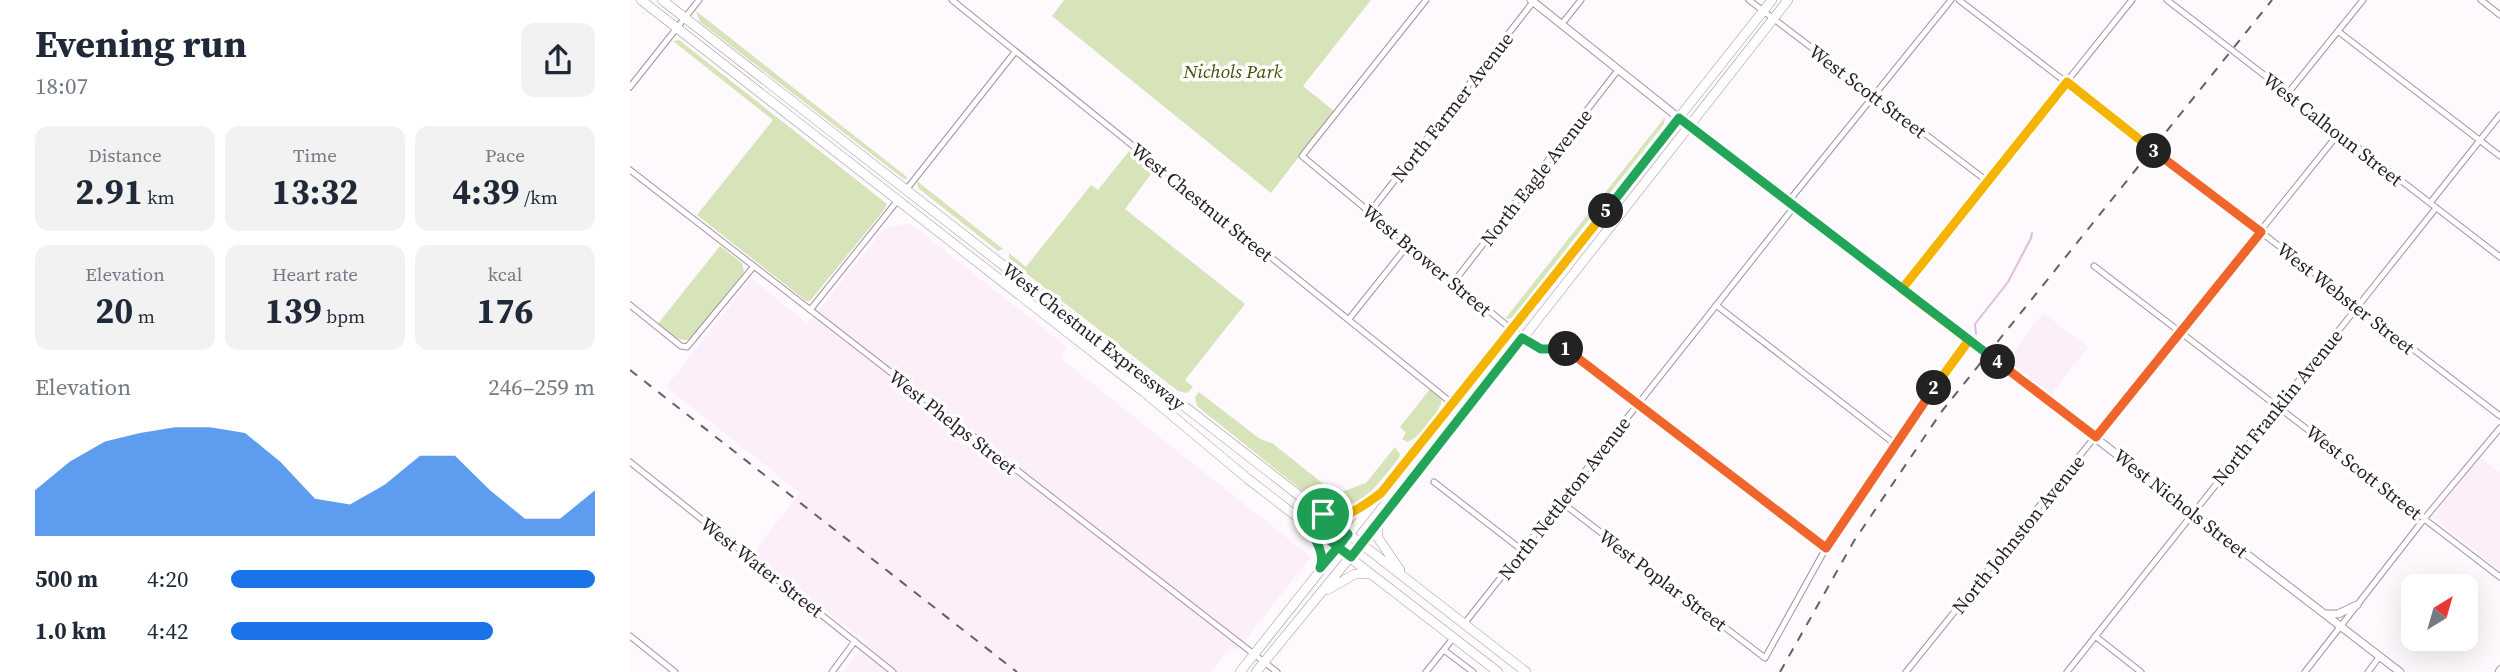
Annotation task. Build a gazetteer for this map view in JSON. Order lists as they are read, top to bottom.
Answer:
{
  "streets": {
    "main road": ["West Chestnut Expressway"],
    "street": [
      "West Scott Street",
      "North Farmer Avenue",
      "West Calhoun Street",
      "North Eagle Avenue",
      "West Chestnut Street",
      "West Brower Street",
      "West Webster Street",
      "North Franklin Avenue",
      "West Phelps Street",
      "North Nettleton Avenue",
      "West Nichols Street",
      "North Johnston Avenue",
      "West Water Street",
      "West Poplar Street"
    ]
  },
  "crossings": [
    ["West Scott Street", "North Franklin Avenue"],
    ["West Scott Street", "North Nettleton Avenue"],
    ["West Scott Street", "North Johnston Avenue"],
    ["North Farmer Avenue", "West Brower Street"],
    ["North Farmer Avenue", "West Nichols Street"],
    ["West Calhoun Street", "North Franklin Avenue"],
    ["West Calhoun Street", "North Johnston Avenue"],
    ["North Eagle Avenue", "West Brower Street"],
    ["North Eagle Avenue", "West Nichols Street"],
    ["West Brower Street", "North Nettleton Avenue"],
    ["West Brower Street", "West Poplar Street"],
    ["West Webster Street", "North Franklin Avenue"],
    ["West Webster Street", "North Johnston Avenue"],
    ["West Chestnut Expressway", "North Nettleton Avenue"],
    ["North Franklin Avenue", "West Nichols Street"],
    ["North Nettleton Avenue", "West Nichols Street"],
    ["North Nettleton Avenue", "West Poplar Street"],
    ["West Nichols Street", "North Johnston Avenue"]
  ],
  "parks": ["Nichols Park"],
  "north": "top right",
  "page": {
    "heading": ["Evening run", "18:07"],
    "stats": [
      ["Distance", "2.91 km"],
      ["Time", "13:32"],
      ["Pace", "4:39 /km"],
      ["Elevation", "20 m"],
      ["Heart rate", "139 bpm"],
      ["kcal", "176"]
    ],
    "pins": [
      "3",
      "5",
      "1",
      "4",
      "2"
    ],
    "chart": ["Elevation", "246–259 m"],
    "list": [
      {
        "name": "500 m",
        "note": "4:20"
      },
      {
        "name": "1.0 km",
        "note": "4:42"
      }
    ]
  }
}
